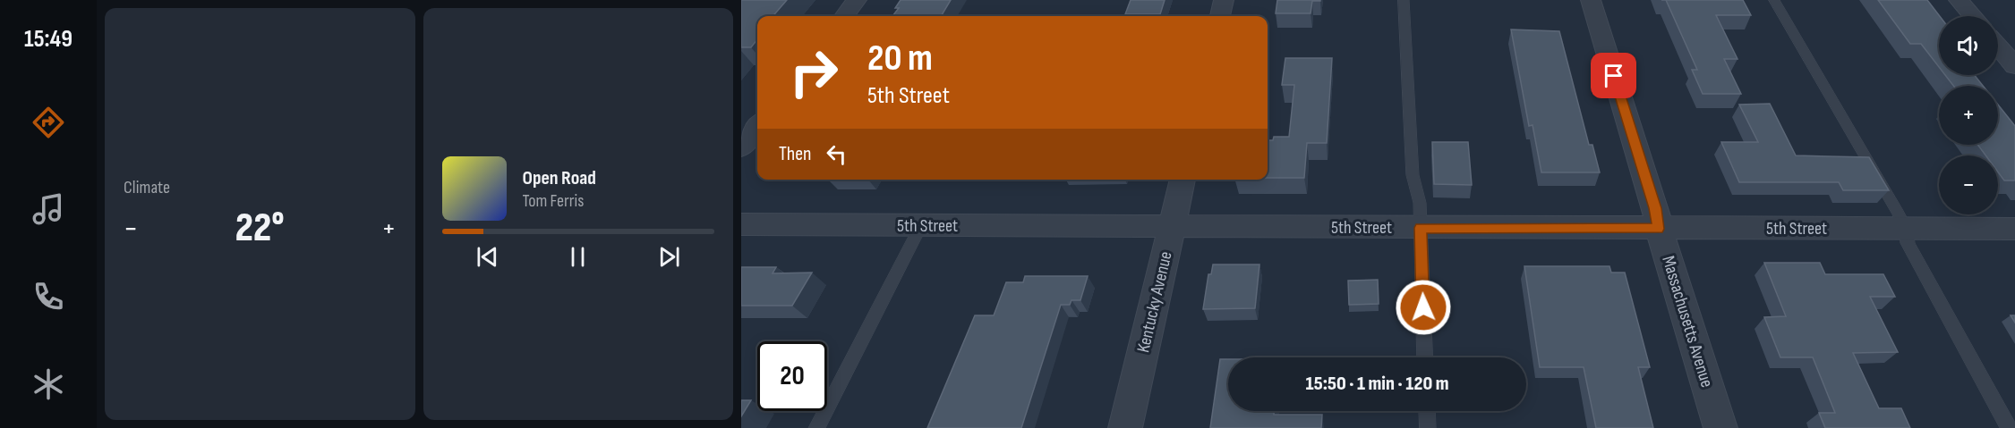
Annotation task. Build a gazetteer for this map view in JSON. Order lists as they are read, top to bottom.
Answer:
{
  "streets": {
    "street": ["5th Street", "Kentucky Avenue", "Massachusetts Avenue"]
  },
  "crossings": [
    ["5th Street", "Kentucky Avenue"],
    ["5th Street", "Massachusetts Avenue"]
  ],
  "page": {
    "tabs": "15:49",
    "tile": "Climate",
    "map_buttons": ["+", "−"],
    "turn": ["20 m", "5th Street"],
    "then": "Then",
    "song": ["Open Road", "Tom Ferris"],
    "heat": ["−", "22°", "+"],
    "limit": "20",
    "trip": "15:50 · 1 min · 120 m"
  }
}
